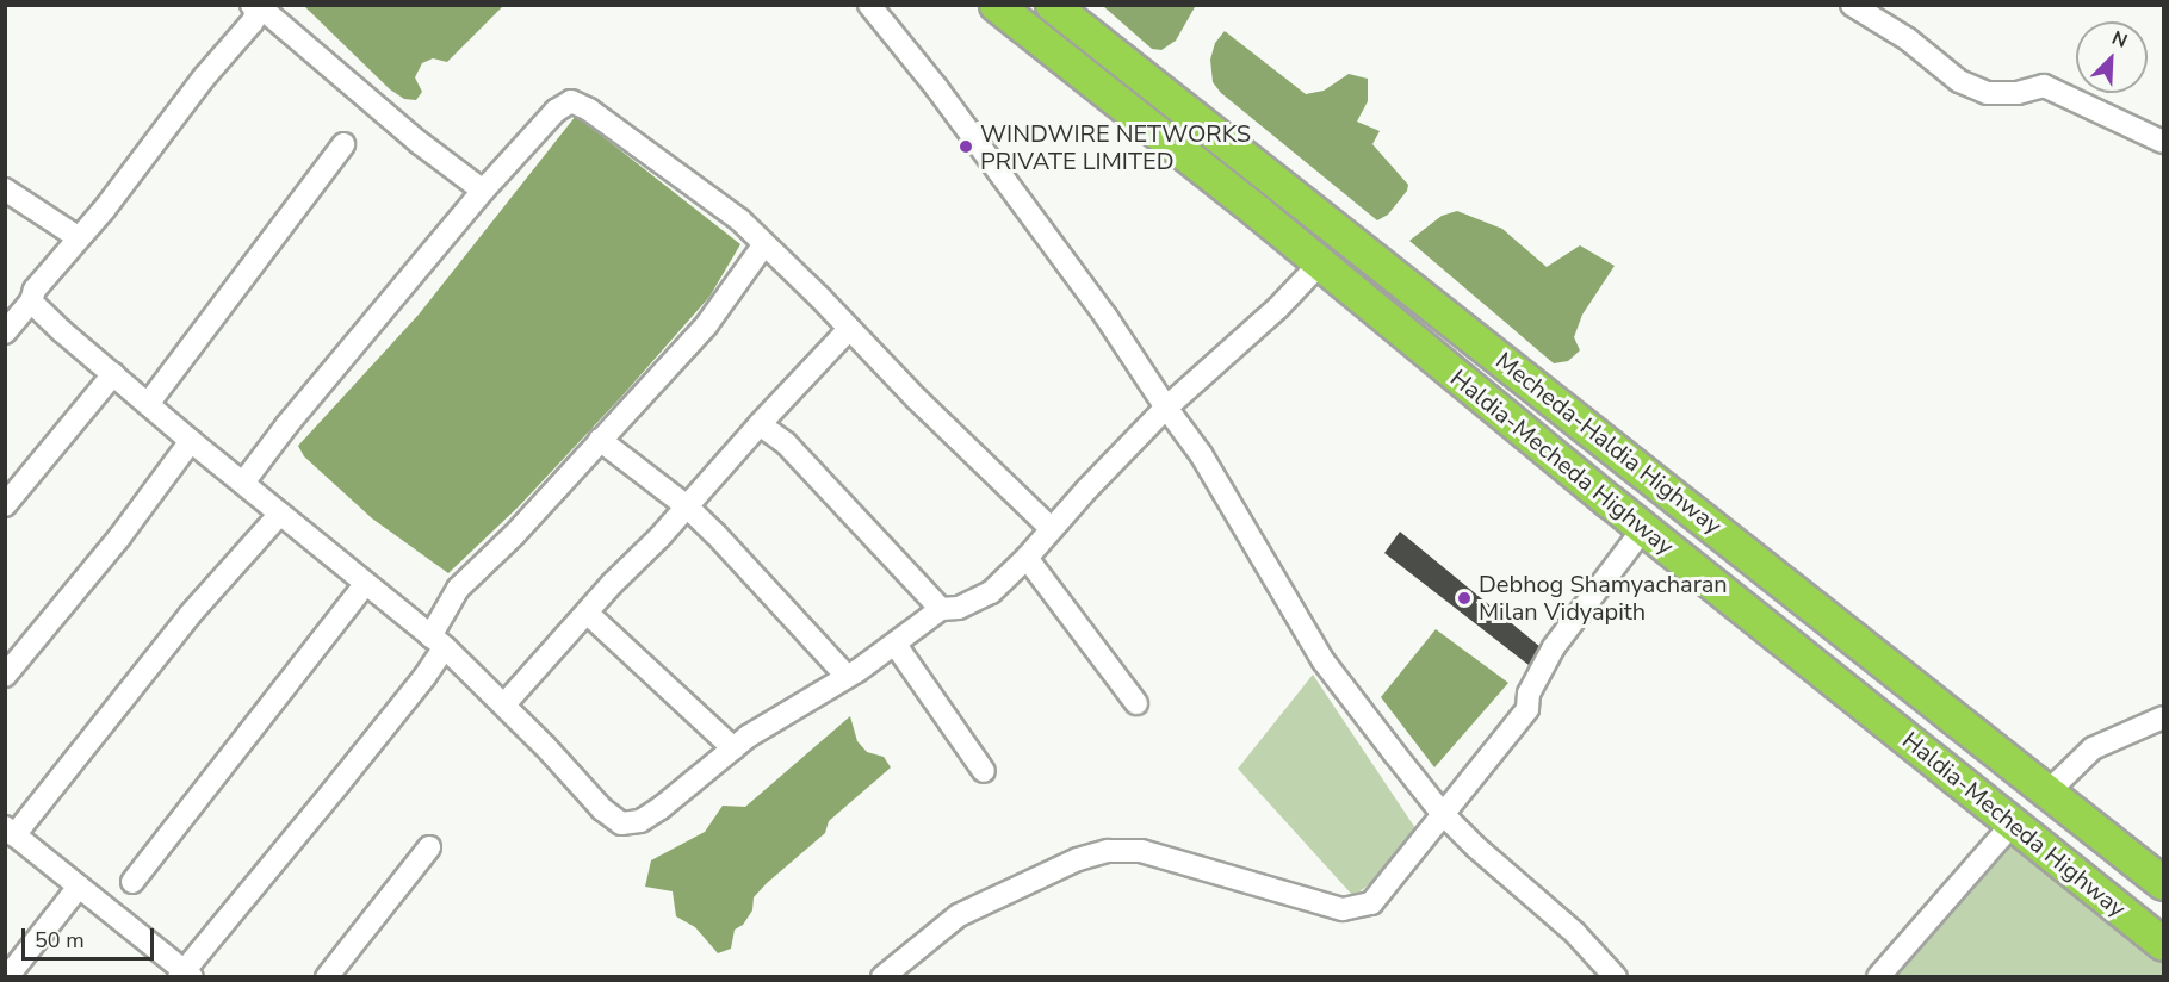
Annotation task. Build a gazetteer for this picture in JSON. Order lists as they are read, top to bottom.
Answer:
{
  "streets": {
    "highway": ["Mecheda-Haldia Highway", "Haldia-Mecheda Highway"]
  },
  "places": ["WINDWIRE NETWORKS PRIVATE LIMITED", "Debhog Shamyacharan Milan Vidyapith"],
  "scale_bar": "50 m",
  "north": "top right"
}
